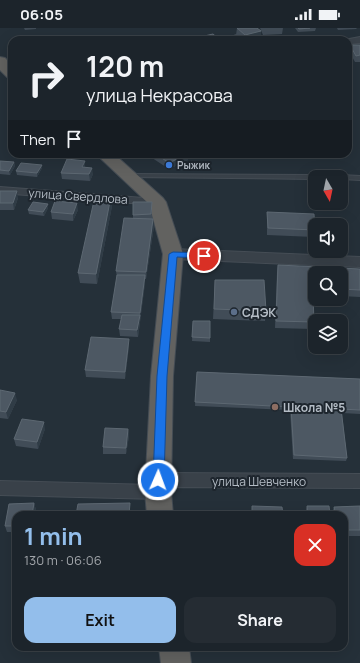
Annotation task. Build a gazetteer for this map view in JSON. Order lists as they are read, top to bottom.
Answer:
{
  "streets": {
    "street": ["улица Свердлова", "улица Шевченко"]
  },
  "places": ["Рыжик", "СДЭК", "Школа №5"],
  "north": "bottom",
  "page": {
    "status": "06:05",
    "turn": ["120 m", "улица Некрасова"],
    "then": "Then",
    "heading": ["1 min", "130 m · 06:06"],
    "buttons": ["Exit", "Share"]
  }
}
